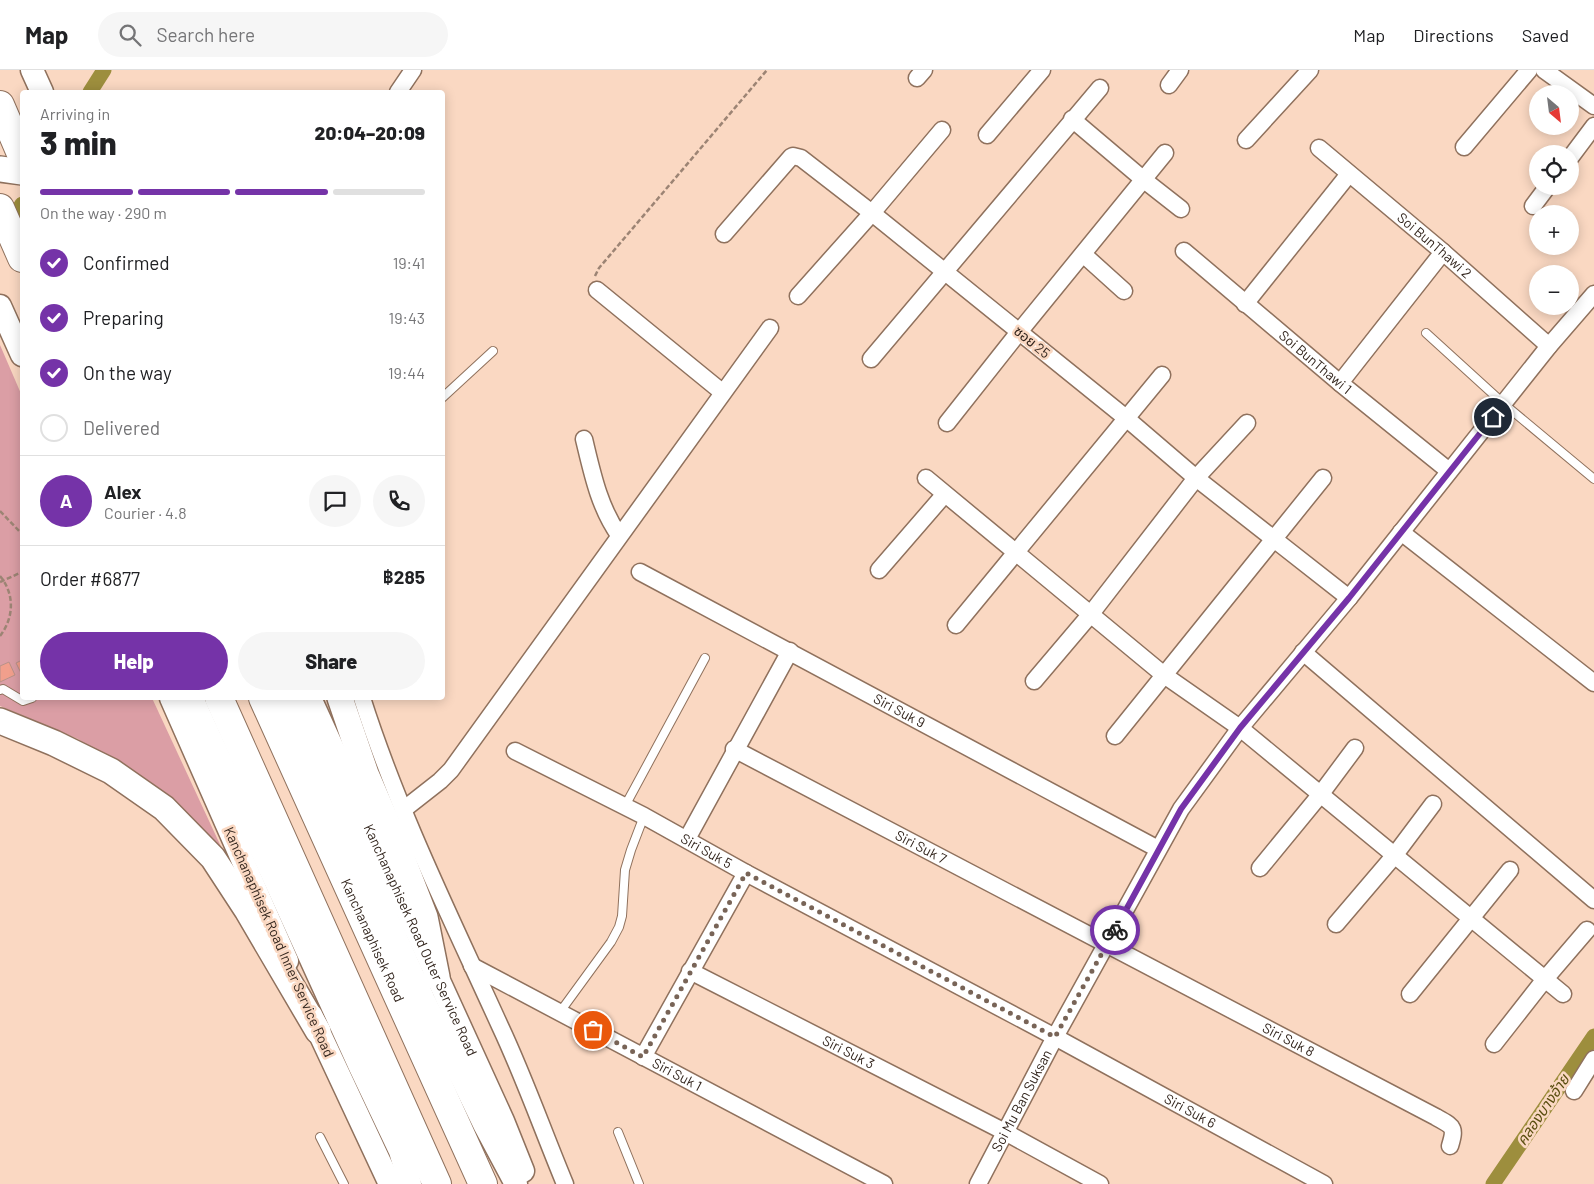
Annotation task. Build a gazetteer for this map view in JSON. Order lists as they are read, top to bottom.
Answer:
{
  "streets": {
    "highway": ["Kanchanaphisek Road"],
    "main road": ["Kanchanaphisek Road Outer Service Road", "Kanchanaphisek Road Inner Service Road"],
    "street": [
      "Soi BunThawi 2",
      "ซอย 25",
      "Soi BunThawi 1",
      "Siri Suk 9",
      "Siri Suk 7",
      "Siri Suk 5",
      "Siri Suk 8",
      "Siri Suk 3",
      "Siri Suk 1",
      "Soi Mu Ban Suksan",
      "Siri Suk 6"
    ]
  },
  "crossings": [
    ["Soi BunThawi 2", "Soi Mu Ban Suksan"],
    ["ซอย 25", "Soi Mu Ban Suksan"],
    ["Soi BunThawi 1", "Soi Mu Ban Suksan"],
    ["Siri Suk 9", "Soi Mu Ban Suksan"],
    ["Siri Suk 7", "Siri Suk 8"],
    ["Siri Suk 7", "Soi Mu Ban Suksan"],
    ["Siri Suk 5", "Soi Mu Ban Suksan"],
    ["Siri Suk 5", "Siri Suk 6"],
    ["Siri Suk 8", "Soi Mu Ban Suksan"],
    ["Siri Suk 3", "Soi Mu Ban Suksan"],
    ["Soi Mu Ban Suksan", "Siri Suk 6"]
  ],
  "water": ["คลองบางอ้าย"],
  "north": "bottom right",
  "page": {
    "header": "Map",
    "search": "Search here",
    "nav": ["Map", "Directions", "Saved"],
    "map_buttons": ["+", "−"],
    "heading": ["3 min", "Arriving in", "20:04–20:09"],
    "panel": [
      "Alex",
      "Courier · 4.8",
      "Order #6877",
      "฿285"
    ],
    "bar": "On the way · 290 m",
    "list": [
      ["Confirmed", "19:41"],
      ["Preparing", "19:43"],
      ["On the way", "19:44"],
      "Delivered"
    ],
    "round": "A",
    "buttons": ["Help", "Share"]
  }
}
